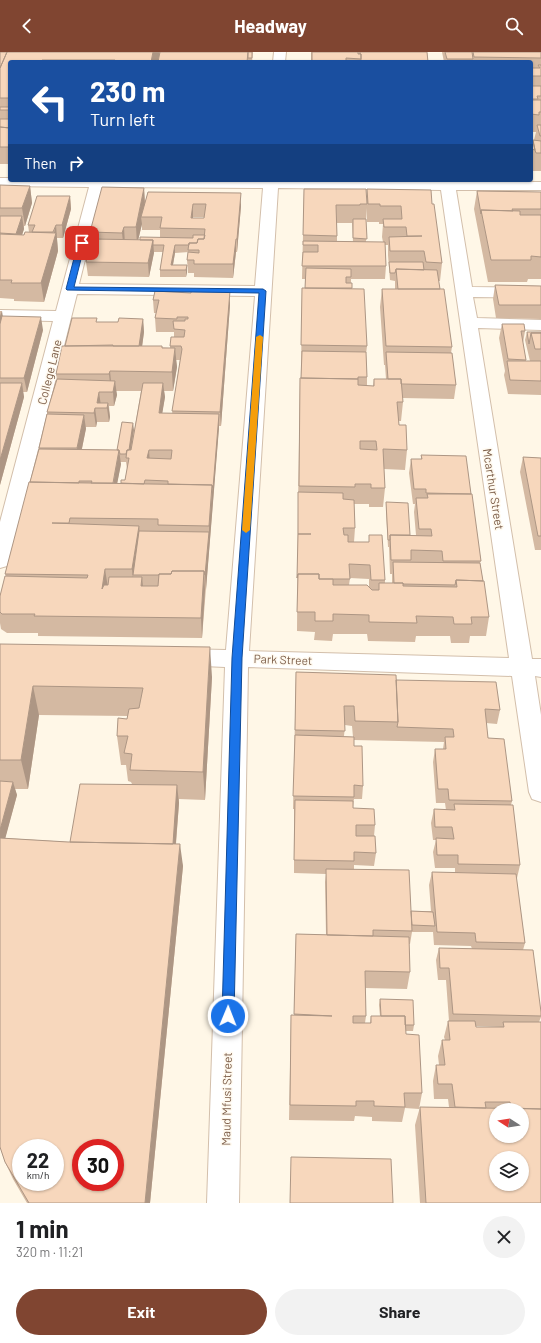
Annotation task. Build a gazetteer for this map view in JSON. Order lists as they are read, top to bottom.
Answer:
{
  "streets": {
    "street": [
      "College Lane",
      "Mcarthur Street",
      "Park Street",
      "Maud Mfusi Street"
    ]
  },
  "crossings": [
    ["Mcarthur Street", "Park Street"],
    ["Park Street", "Maud Mfusi Street"]
  ],
  "north": "left",
  "page": {
    "header": "Headway",
    "turn": ["230 m", "Turn left"],
    "then": "Then",
    "speed": "22 km/h",
    "limit": "30",
    "heading": ["1 min", "320 m · 11:21"],
    "buttons": ["Exit", "Share"]
  }
}
